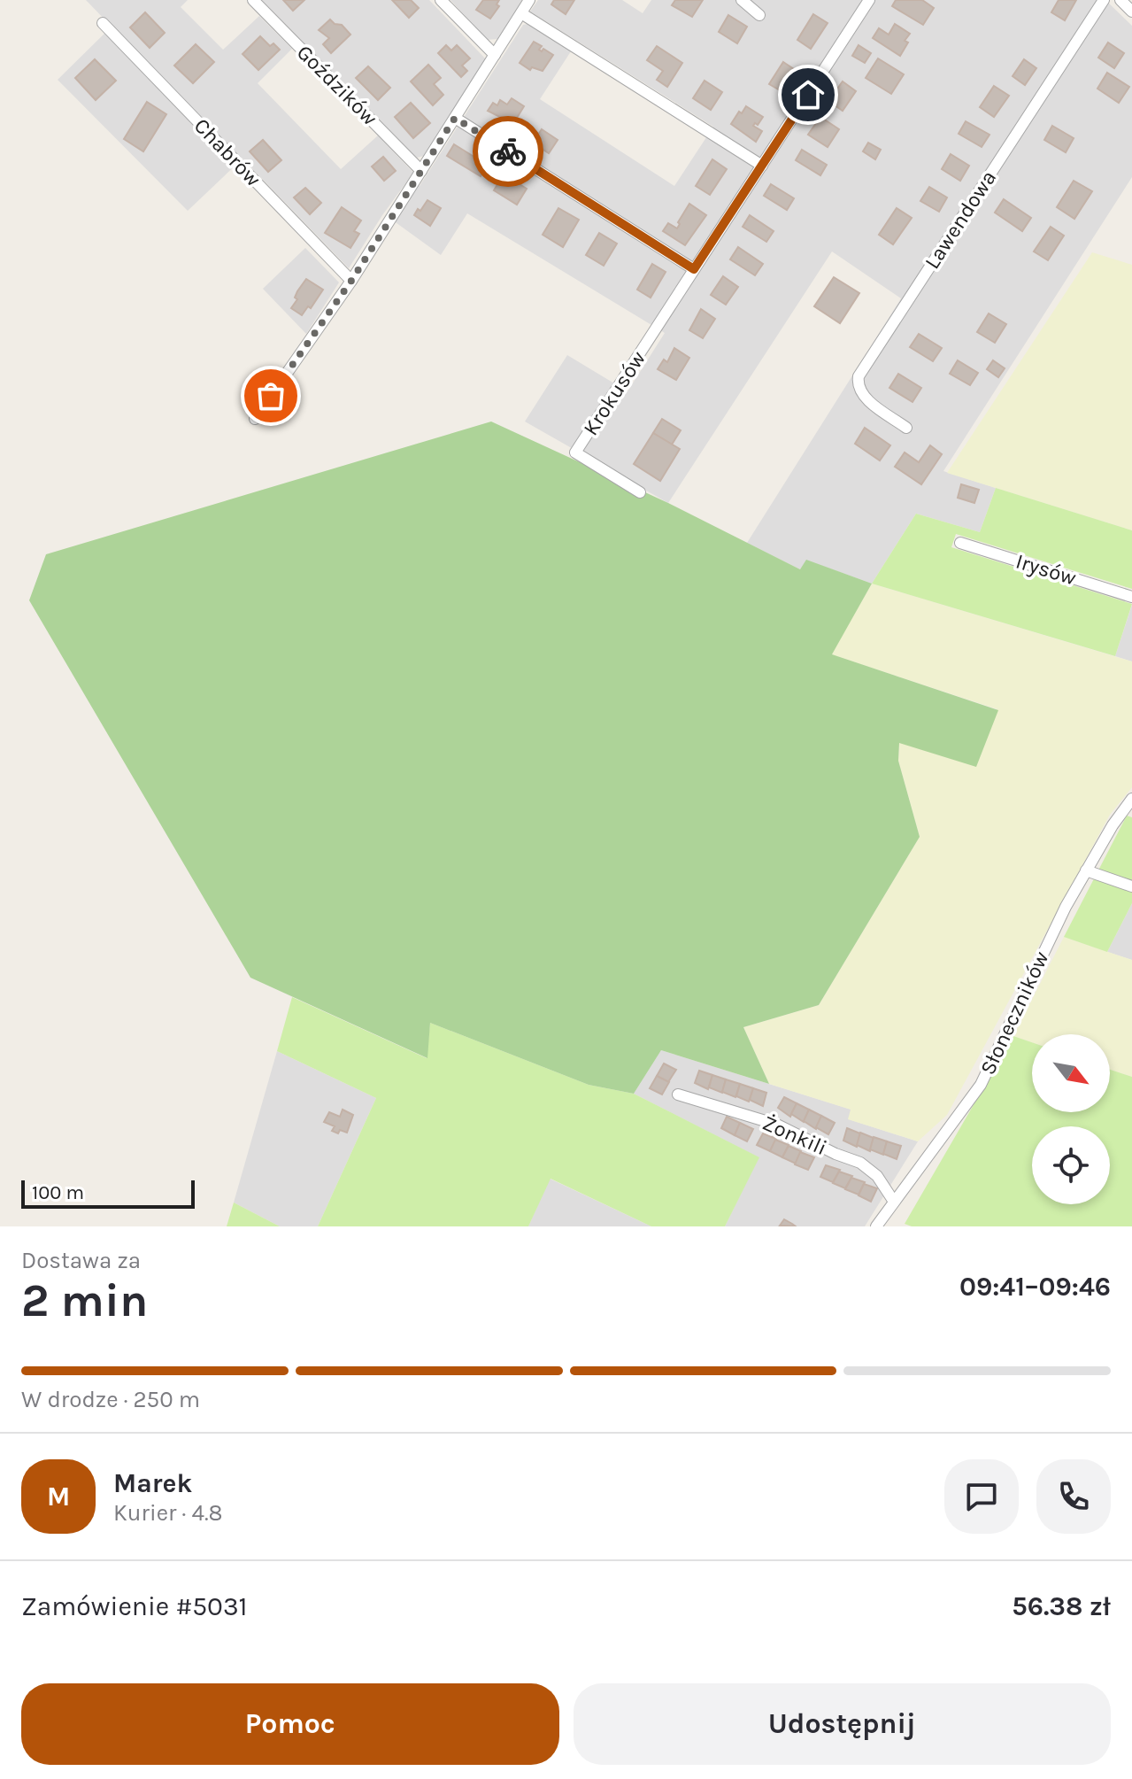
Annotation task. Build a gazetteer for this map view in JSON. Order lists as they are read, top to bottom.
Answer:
{
  "streets": {
    "street": [
      "Goździków",
      "Chabrów",
      "Lawendowa",
      "Krokusów",
      "Irysów",
      "Słoneczników",
      "Żonkili"
    ]
  },
  "crossings": [
    ["Słoneczników", "Żonkili"]
  ],
  "scale_bar": "100 m",
  "north": "bottom right",
  "page": {
    "scale": "100 m",
    "heading": ["2 min", "Dostawa za", "09:41–09:46"],
    "panel": [
      "Marek",
      "Kurier · 4.8",
      "Zamówienie #5031",
      "56.38 zł"
    ],
    "bar": "W drodze · 250 m",
    "round": "M",
    "buttons": ["Pomoc", "Udostępnij"]
  }
}
